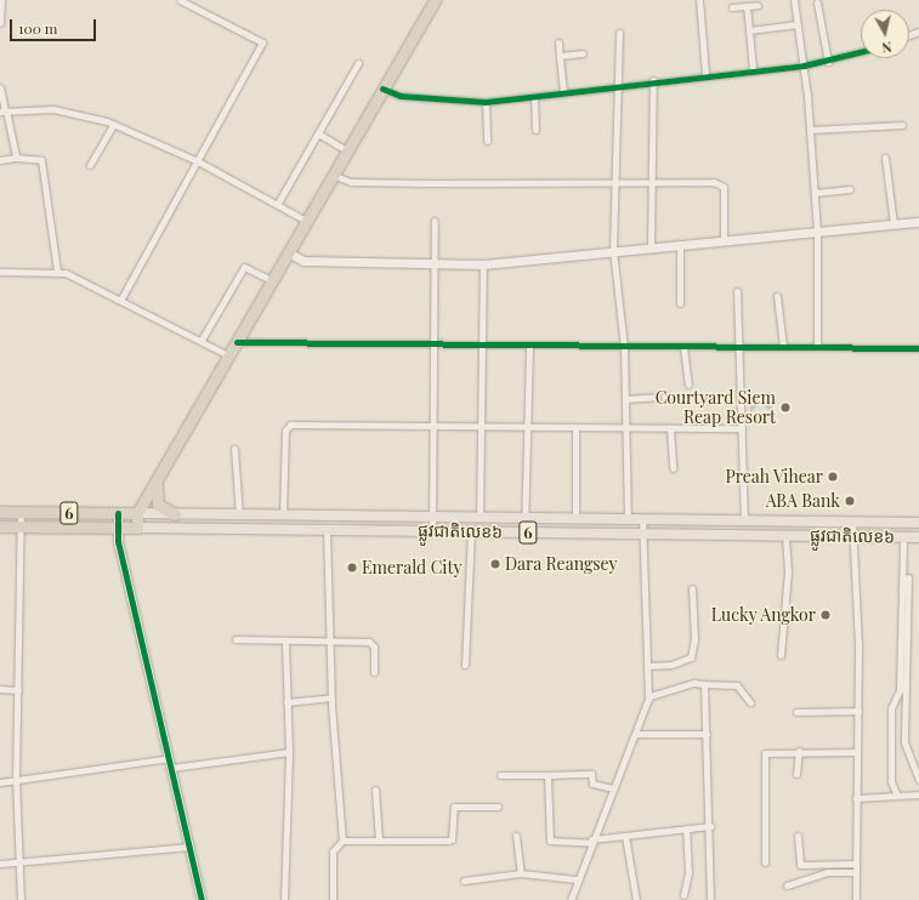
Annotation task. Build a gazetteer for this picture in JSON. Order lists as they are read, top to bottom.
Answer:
{
  "streets": {
    "highway": ["6", "ផ្លូវជាតិលេខ៦"]
  },
  "places": [
    "Courtyard Siem Reap Resort",
    "Preah Vihear",
    "ABA Bank",
    "Dara Reangsey",
    "Emerald City",
    "Lucky Angkor"
  ],
  "scale_bar": "100 m",
  "north": "bottom"
}
